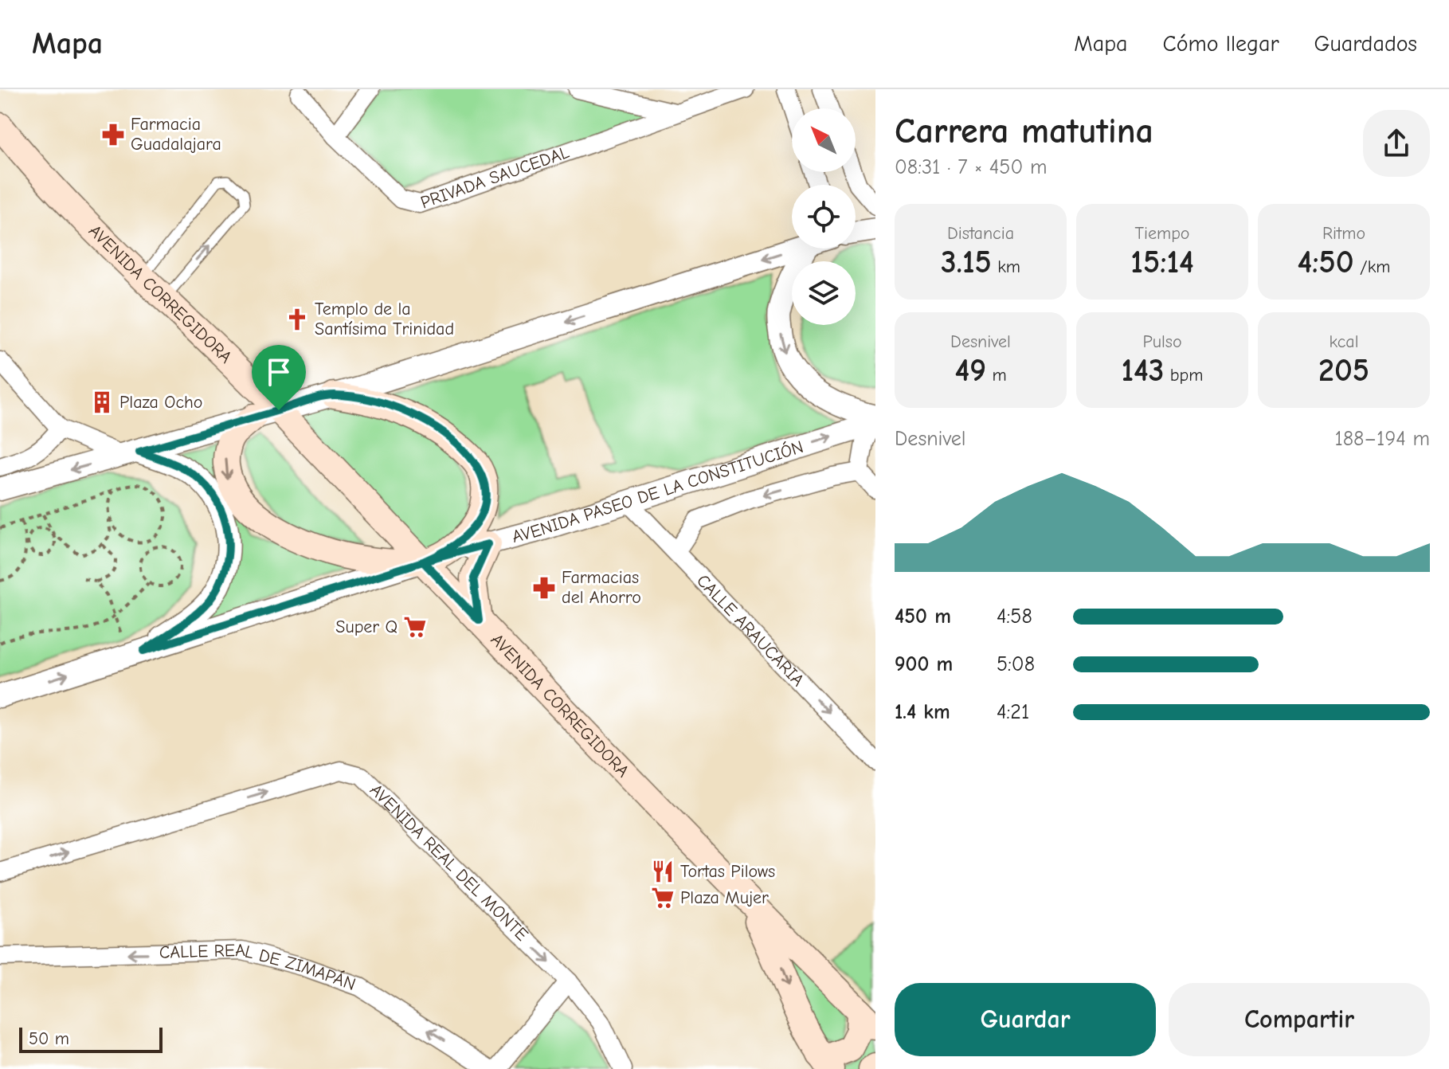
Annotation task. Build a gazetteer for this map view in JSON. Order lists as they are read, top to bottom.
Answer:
{
  "streets": {
    "main road": ["AVENIDA CORREGIDORA"],
    "street": [
      "PRIVADA SAUCEDAL",
      "AVENIDA PASEO DE LA CONSTITUCIÓN",
      "CALLE ARAUCARIA",
      "AVENIDA REAL DEL MONTE",
      "CALLE REAL DE ZIMAPÁN"
    ]
  },
  "crossings": [
    ["AVENIDA CORREGIDORA", "AVENIDA PASEO DE LA CONSTITUCIÓN"],
    ["AVENIDA PASEO DE LA CONSTITUCIÓN", "CALLE ARAUCARIA"]
  ],
  "one_way": ["CALLE ARAUCARIA", "AVENIDA REAL DEL MONTE", "CALLE REAL DE ZIMAPÁN"],
  "places": {
    "pharmacy": ["Farmacia Guadalajara", "Farmacias del Ahorro"],
    "church": ["Templo de la Santísima Trinidad"],
    "building": ["Plaza Ocho"],
    "supermarket": ["Super Q", "Plaza Mujer"],
    "restaurant": ["Tortas Pilows"]
  },
  "scale_bar": "50 m",
  "north": "top left",
  "page": {
    "header": "Mapa",
    "nav": ["Mapa", "Cómo llegar", "Guardados"],
    "heading": ["Carrera matutina", "08:31 · 7 × 450 m"],
    "stats": [
      ["Distancia", "3.15 km"],
      ["Tiempo", "15:14"],
      ["Ritmo", "4:50 /km"],
      ["Desnivel", "49 m"],
      ["Pulso", "143 bpm"],
      ["kcal", "205"]
    ],
    "chart": ["Desnivel", "188–194 m"],
    "list": [
      {
        "name": "450 m",
        "note": "4:58"
      },
      {
        "name": "900 m",
        "note": "5:08"
      },
      {
        "name": "1.4 km",
        "note": "4:21"
      }
    ],
    "buttons": ["Guardar", "Compartir"],
    "scale": "50 m"
  }
}
